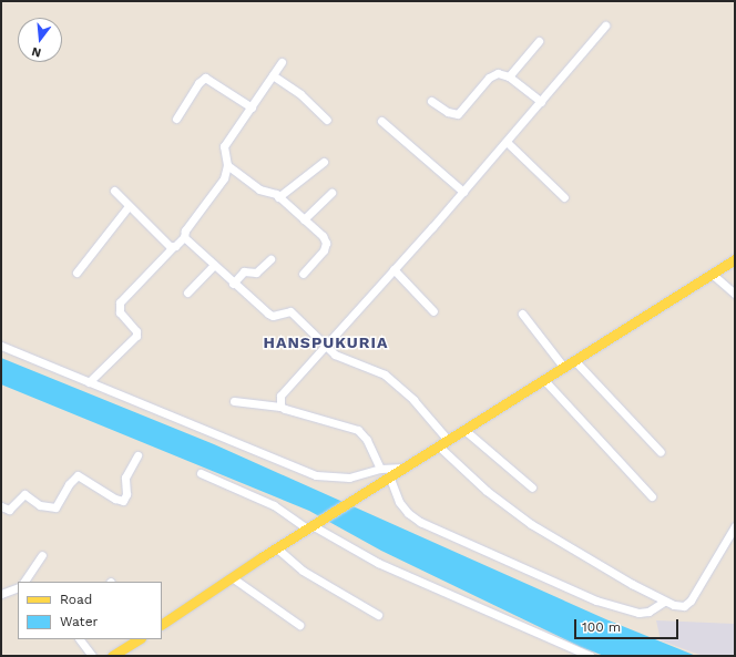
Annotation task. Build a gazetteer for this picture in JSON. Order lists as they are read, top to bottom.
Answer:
{
  "districts": ["HANSPUKURIA"],
  "legend": ["Road", "Water"],
  "scale_bar": "100 m",
  "north": "bottom"
}
